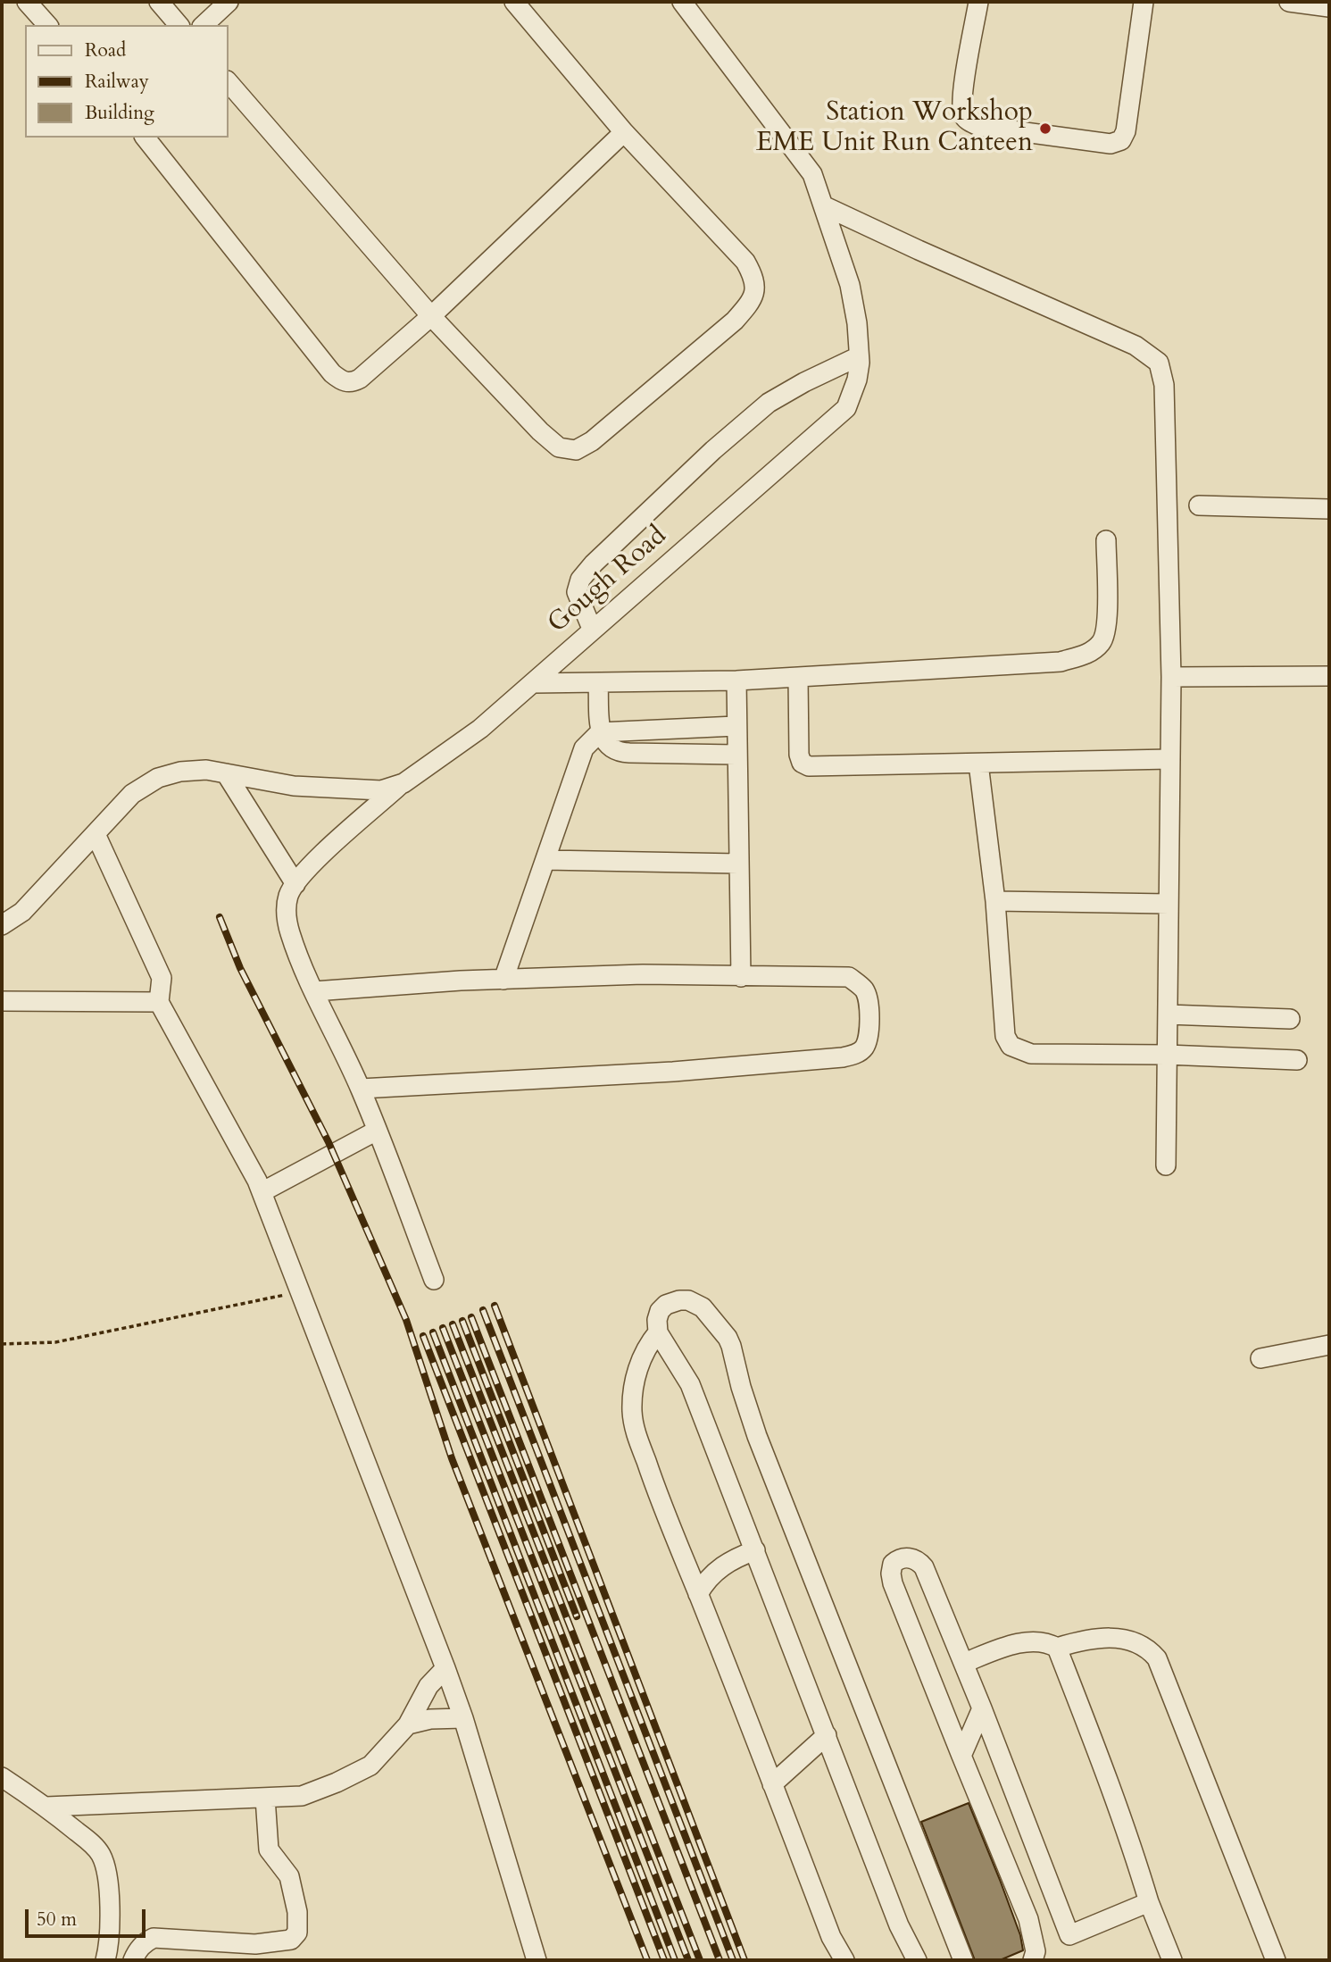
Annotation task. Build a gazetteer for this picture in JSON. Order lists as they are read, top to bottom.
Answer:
{
  "streets": {
    "street": ["Gough Road"]
  },
  "places": ["Station Workshop EME Unit Run Canteen"],
  "legend": ["Road", "Railway", "Building"],
  "scale_bar": "50 m"
}
